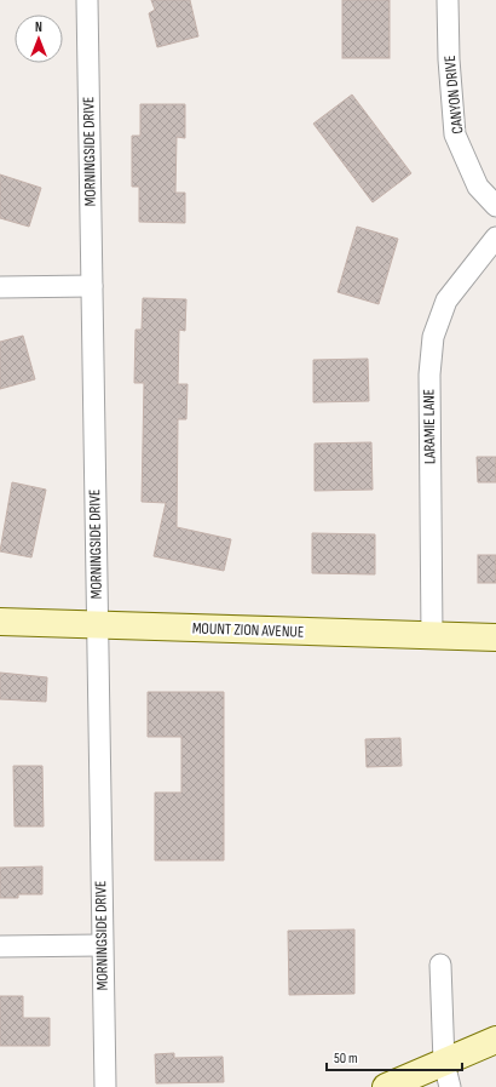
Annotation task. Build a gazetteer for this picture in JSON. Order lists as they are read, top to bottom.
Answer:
{
  "streets": {
    "main road": ["MOUNT ZION AVENUE"],
    "street": ["CANYON DRIVE", "MORNINGSIDE DRIVE", "LARAMIE LANE"]
  },
  "crossings": [
    ["MORNINGSIDE DRIVE", "MOUNT ZION AVENUE"],
    ["LARAMIE LANE", "MOUNT ZION AVENUE"]
  ],
  "scale_bar": "50 m",
  "north": "top"
}
